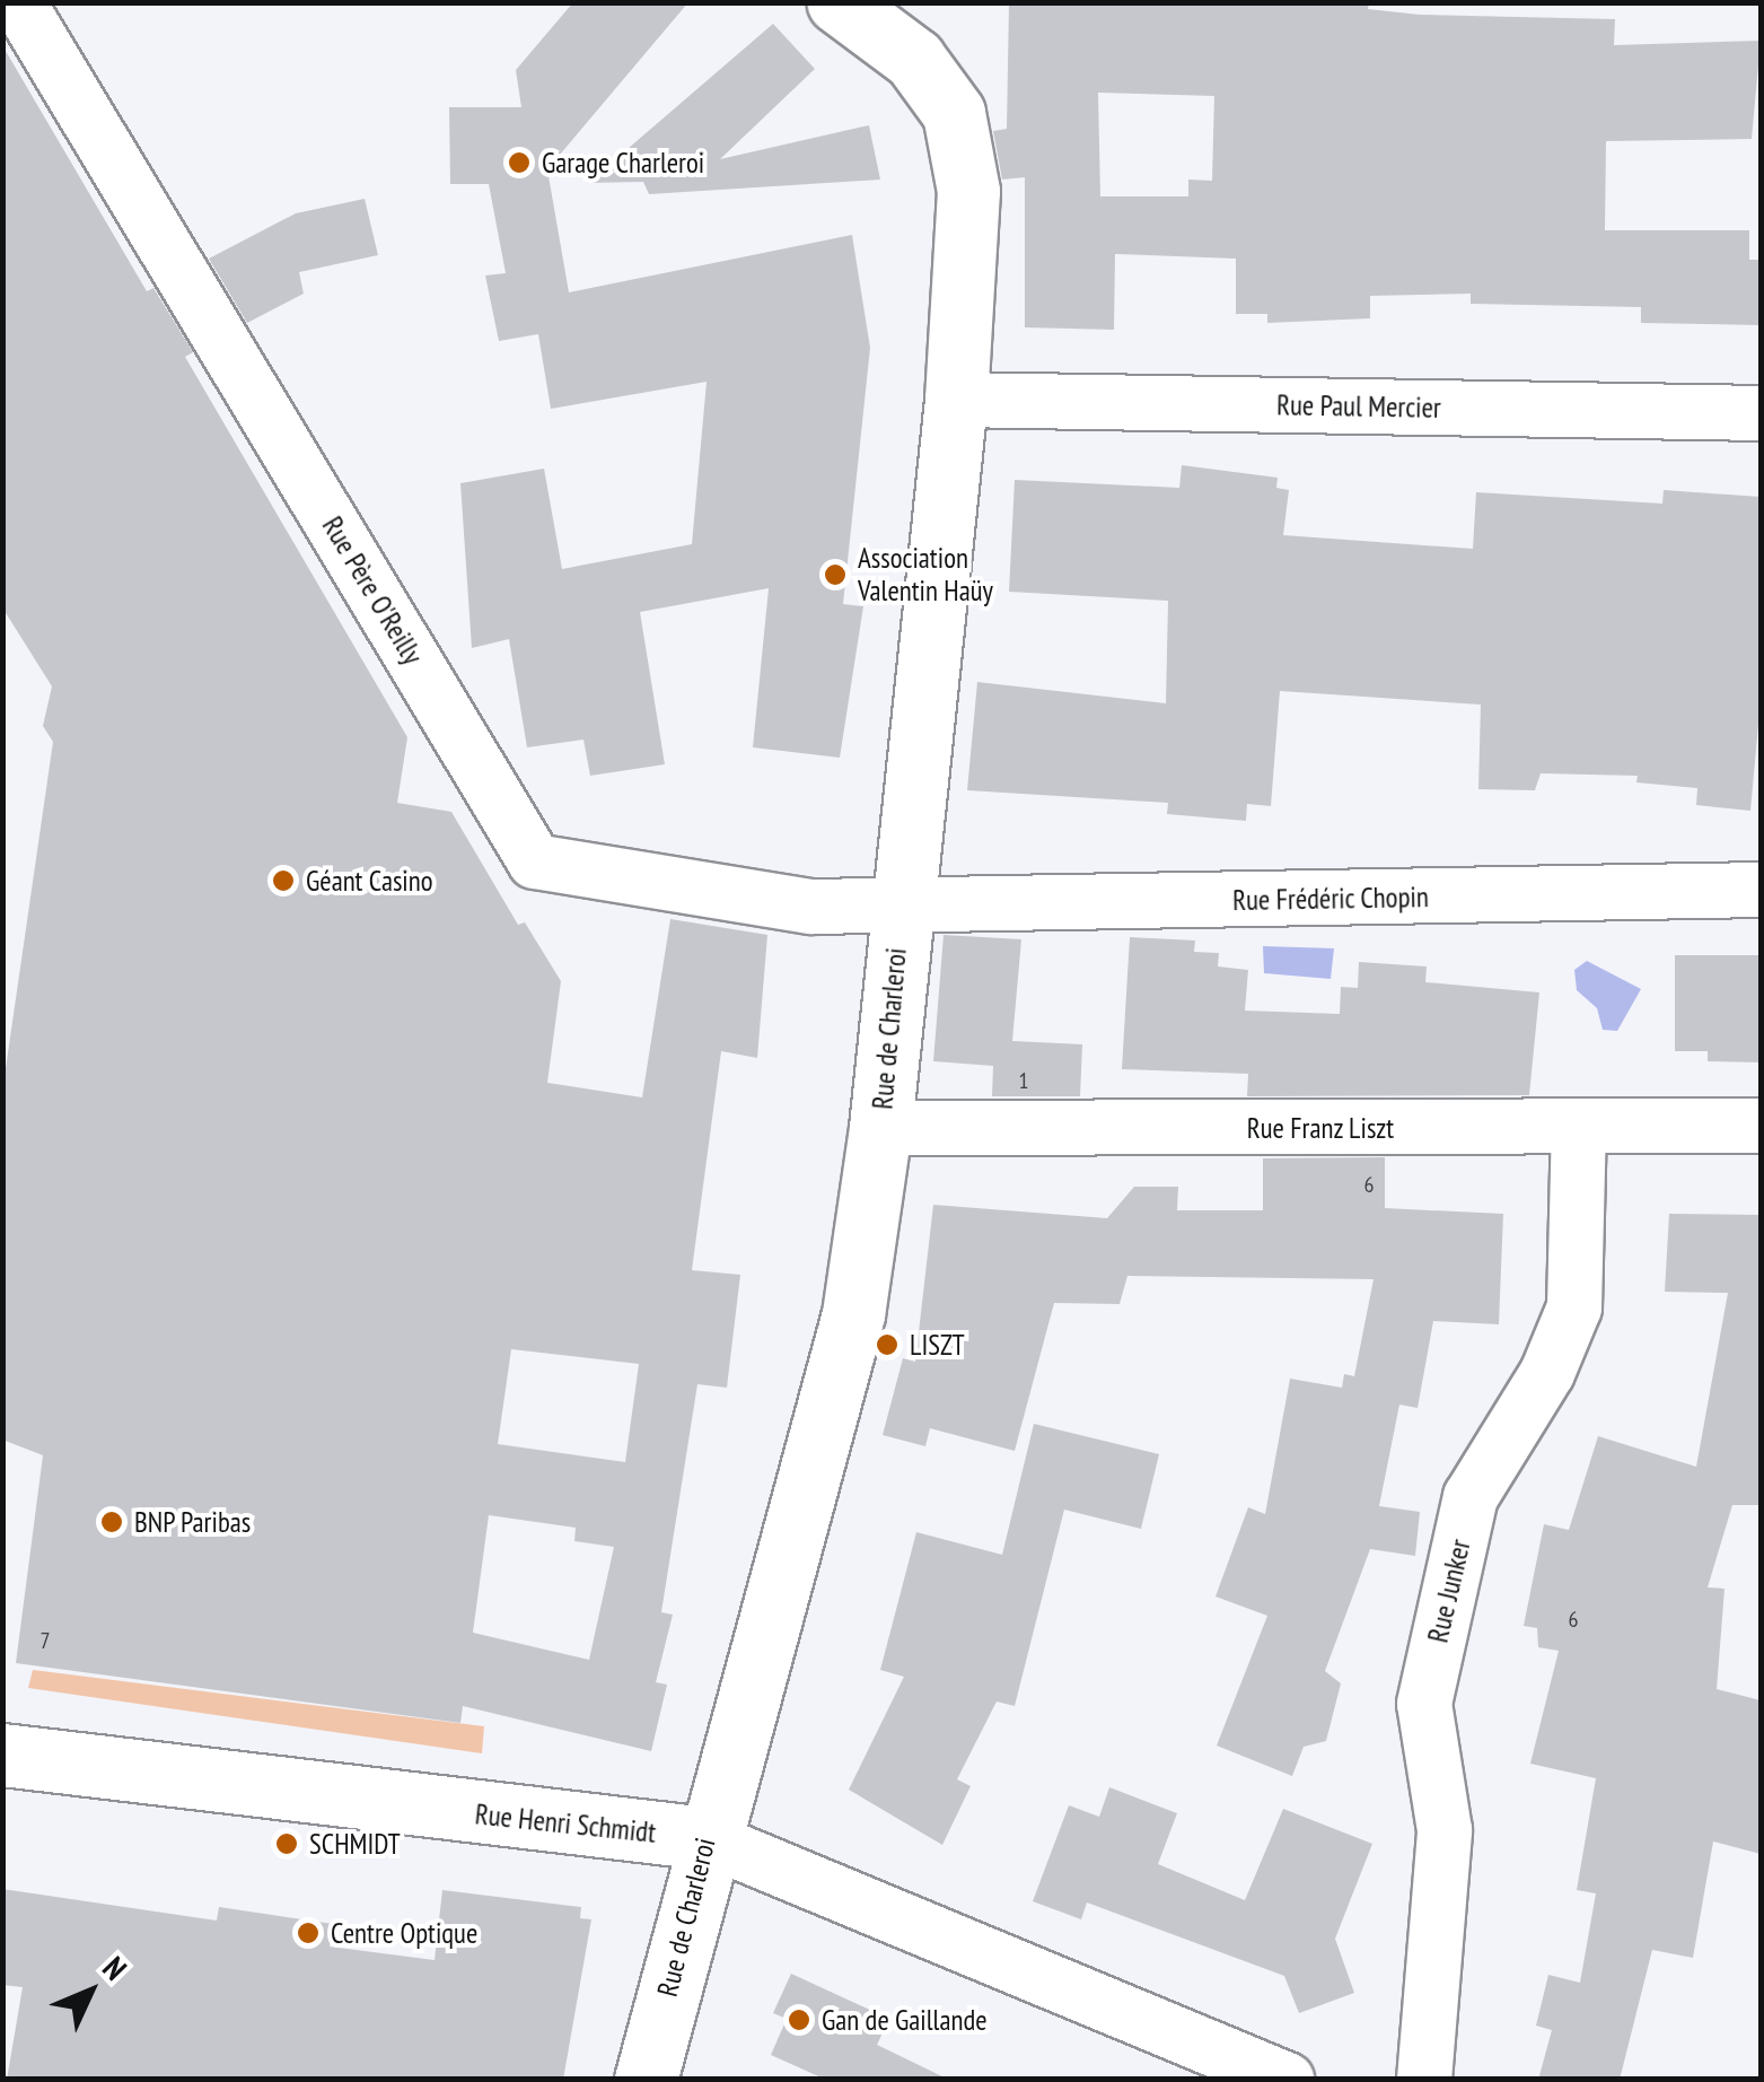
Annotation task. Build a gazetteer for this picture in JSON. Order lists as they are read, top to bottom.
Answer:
{
  "streets": {
    "street": [
      "Rue Paul Mercier",
      "Rue Père O'Reilly",
      "Rue Frédéric Chopin",
      "Rue de Charleroi",
      "Rue Franz Liszt",
      "Rue Junker",
      "Rue Henri Schmidt"
    ]
  },
  "crossings": [
    ["Rue Paul Mercier", "Rue de Charleroi"],
    ["Rue Père O'Reilly", "Rue Frédéric Chopin"],
    ["Rue Père O'Reilly", "Rue de Charleroi"],
    ["Rue Frédéric Chopin", "Rue de Charleroi"],
    ["Rue de Charleroi", "Rue Franz Liszt"],
    ["Rue de Charleroi", "Rue Henri Schmidt"],
    ["Rue Franz Liszt", "Rue Junker"]
  ],
  "places": [
    "Garage Charleroi",
    "Association Valentin Haüy",
    "Géant Casino",
    "LISZT",
    "BNP Paribas",
    "SCHMIDT",
    "Centre Optique",
    "Gan de Gaillande"
  ],
  "house_numbers": [
    "1",
    "6",
    "6",
    "7"
  ],
  "north": "top right"
}
